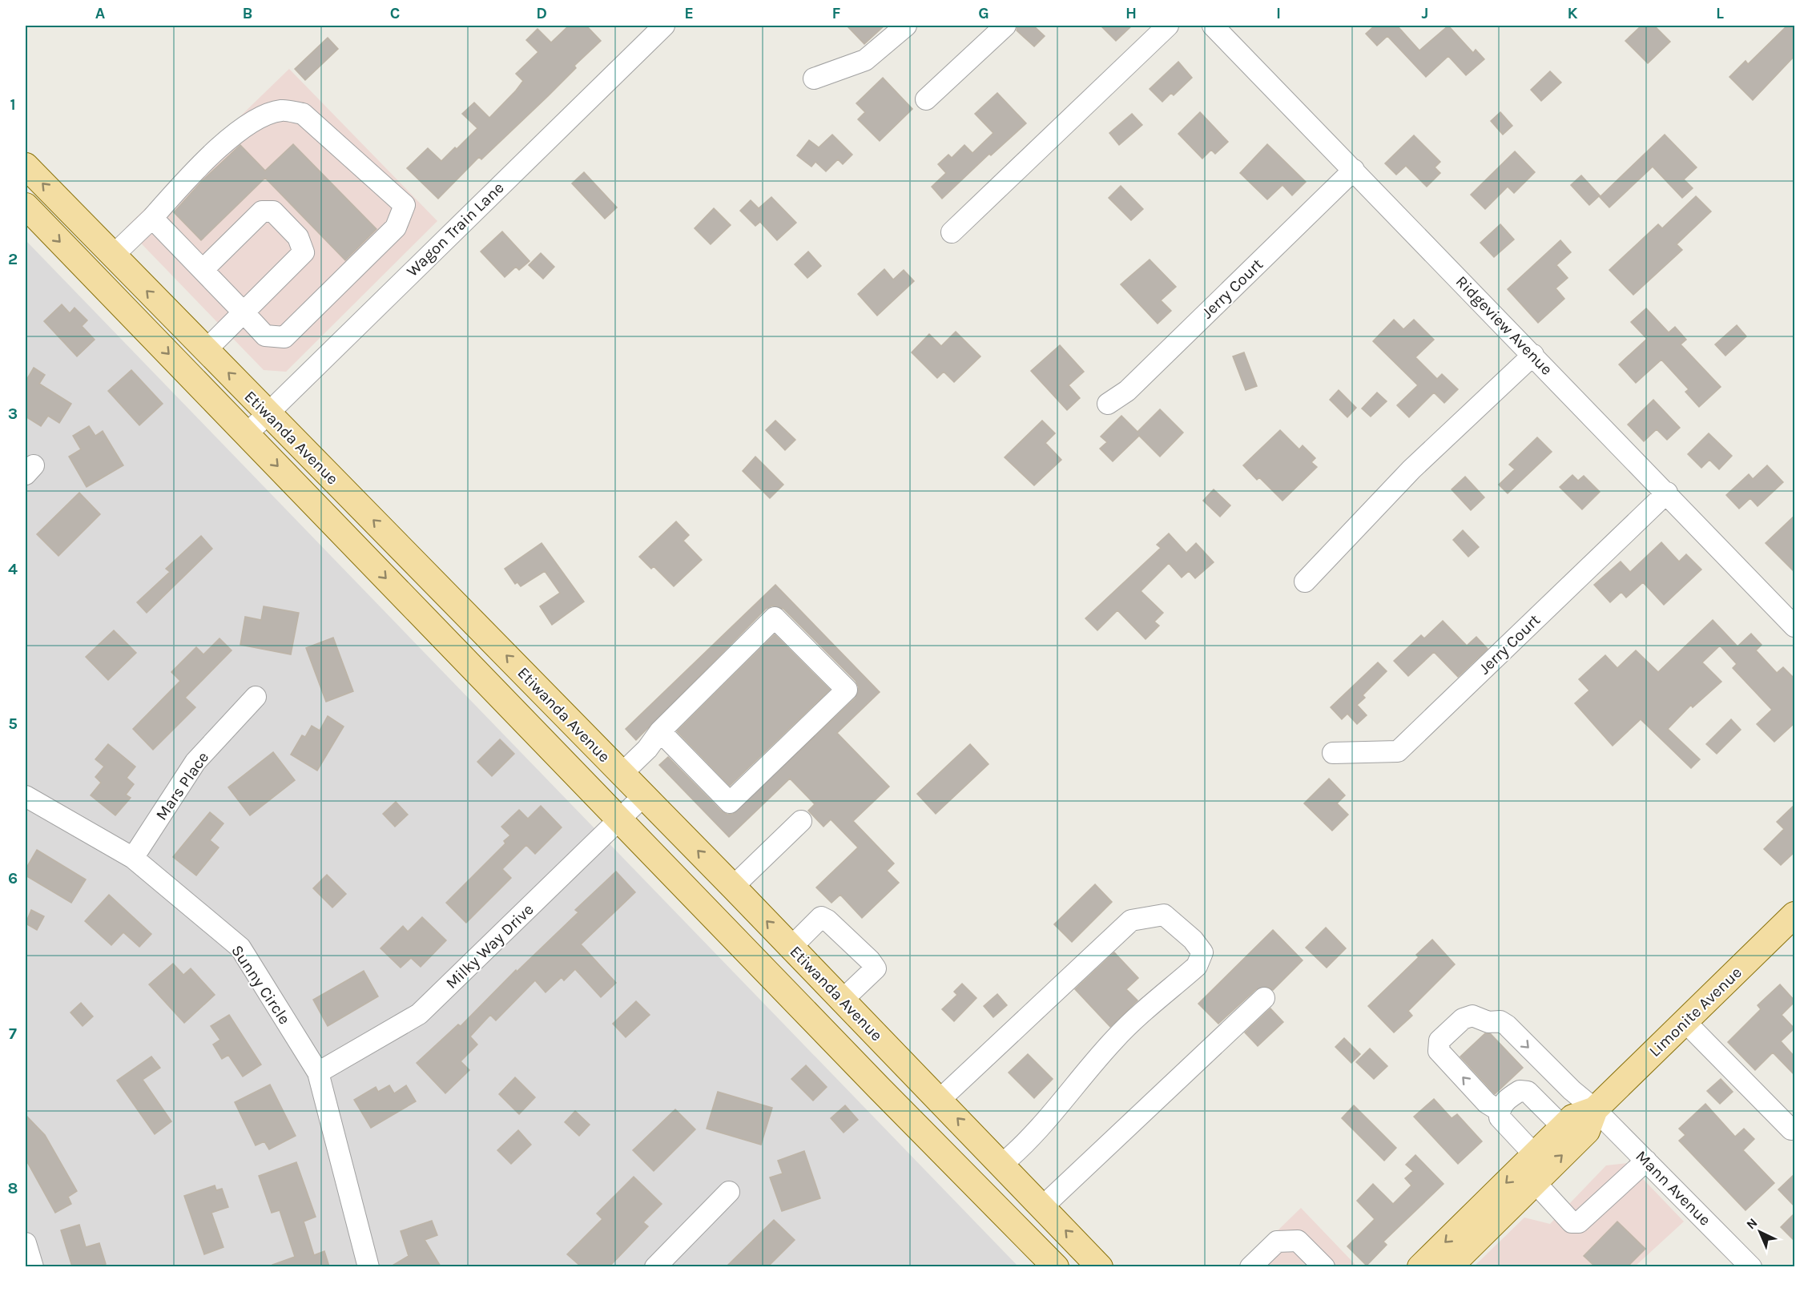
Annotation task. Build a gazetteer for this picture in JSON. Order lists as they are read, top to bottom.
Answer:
{
  "streets": {
    "main road": ["Etiwanda Avenue", "Limonite Avenue"],
    "street": [
      "Wagon Train Lane",
      "Jerry Court",
      "Ridgeview Avenue",
      "Mars Place",
      "Milky Way Drive",
      "Sunny Circle",
      "Mann Avenue"
    ]
  },
  "crossings": [
    ["Wagon Train Lane", "Etiwanda Avenue"],
    ["Jerry Court", "Ridgeview Avenue"],
    ["Etiwanda Avenue", "Milky Way Drive"],
    ["Mars Place", "Sunny Circle"],
    ["Milky Way Drive", "Sunny Circle"],
    ["Limonite Avenue", "Mann Avenue"]
  ],
  "north": "top left",
  "grid": {
    "columns": [
      "A",
      "B",
      "C",
      "D",
      "E",
      "F",
      "G",
      "H",
      "I",
      "J",
      "K",
      "L"
    ],
    "rows": [
      "1",
      "2",
      "3",
      "4",
      "5",
      "6",
      "7",
      "8"
    ]
  }
}
